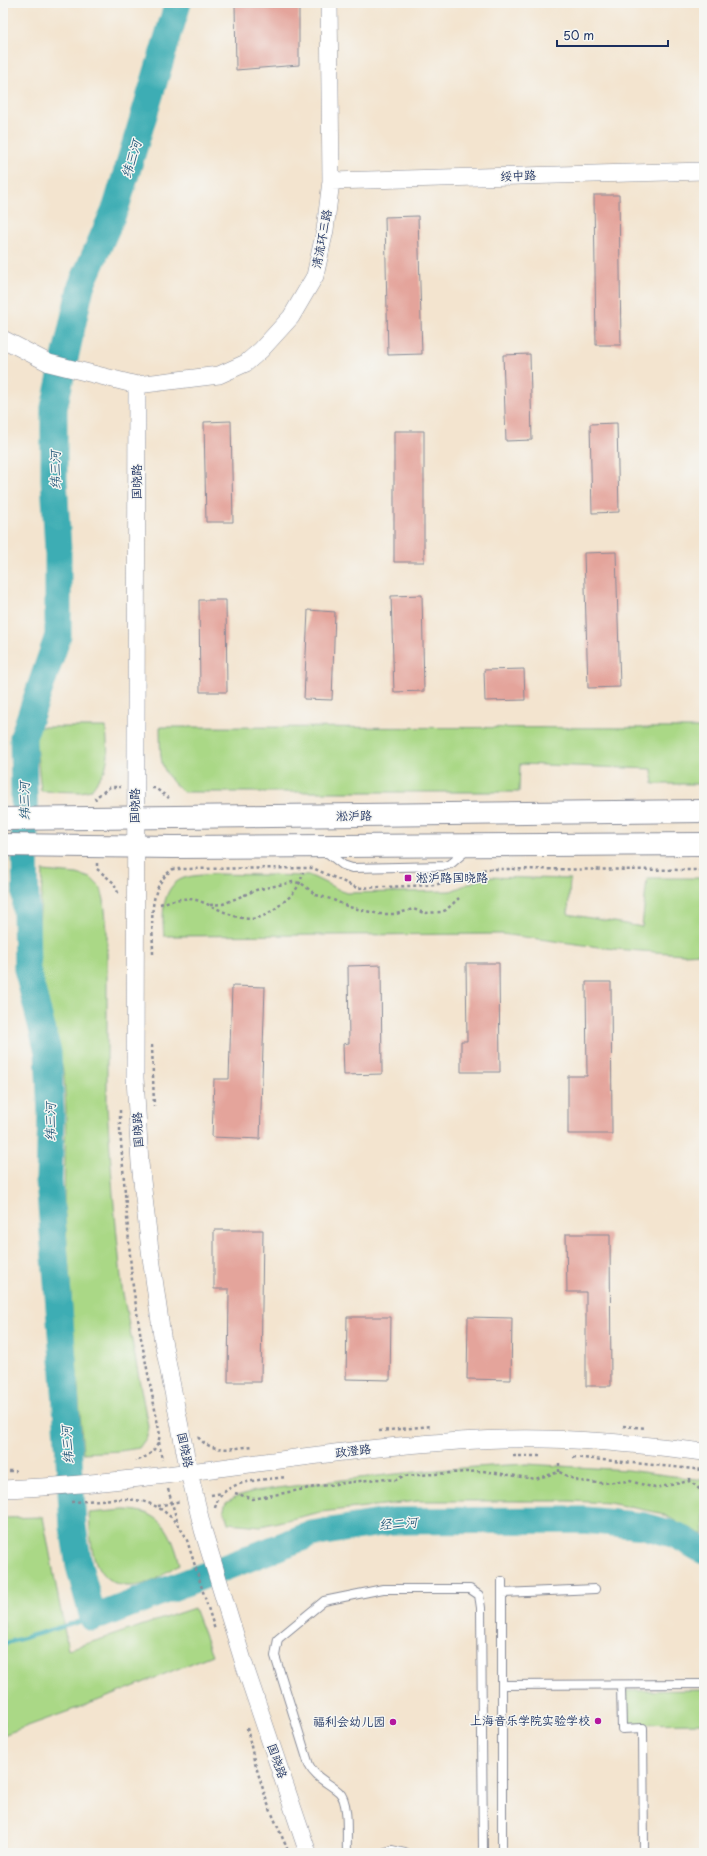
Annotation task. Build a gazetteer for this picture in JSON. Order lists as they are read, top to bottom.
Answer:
{
  "streets": {
    "main road": ["淞沪路"],
    "street": [
      "绥中路",
      "清流环三路",
      "国晓路",
      "政澄路"
    ]
  },
  "crossings": [
    ["绥中路", "清流环三路"],
    ["清流环三路", "国晓路"],
    ["国晓路", "淞沪路"],
    ["国晓路", "政澄路"]
  ],
  "water": ["纬三河", "经二河"],
  "places": {
    "transit": ["淞沪路国晓路"],
    "other": ["上海音乐学院实验学校", "福利会幼儿园"]
  },
  "scale_bar": "50 m"
}
